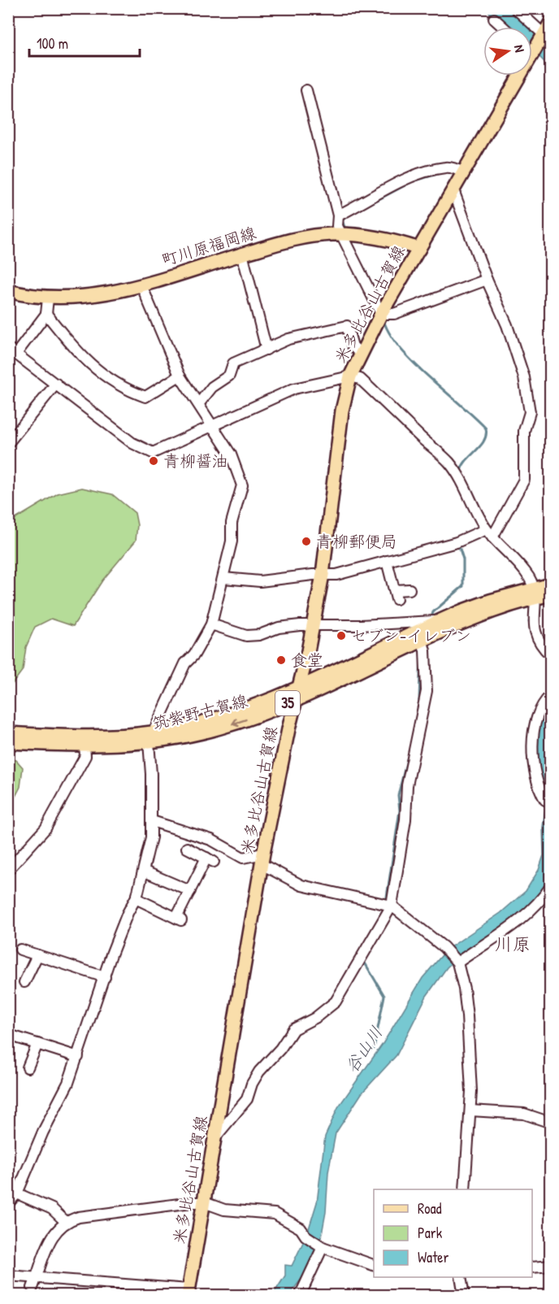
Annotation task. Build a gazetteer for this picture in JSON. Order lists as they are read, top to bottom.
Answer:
{
  "streets": {
    "main road": [
      "町川原福岡線",
      "米多比谷山古賀線",
      "35",
      "筑紫野古賀線"
    ]
  },
  "crossings": [
    ["町川原福岡線", "米多比谷山古賀線"],
    ["米多比谷山古賀線", "筑紫野古賀線"]
  ],
  "districts": ["川原"],
  "water": ["谷山川"],
  "places": [
    "青柳醤油",
    "青柳郵便局",
    "セブン-イレブン",
    "食堂"
  ],
  "legend": ["Road", "Park", "Water"],
  "scale_bar": "100 m",
  "north": "right"
}
